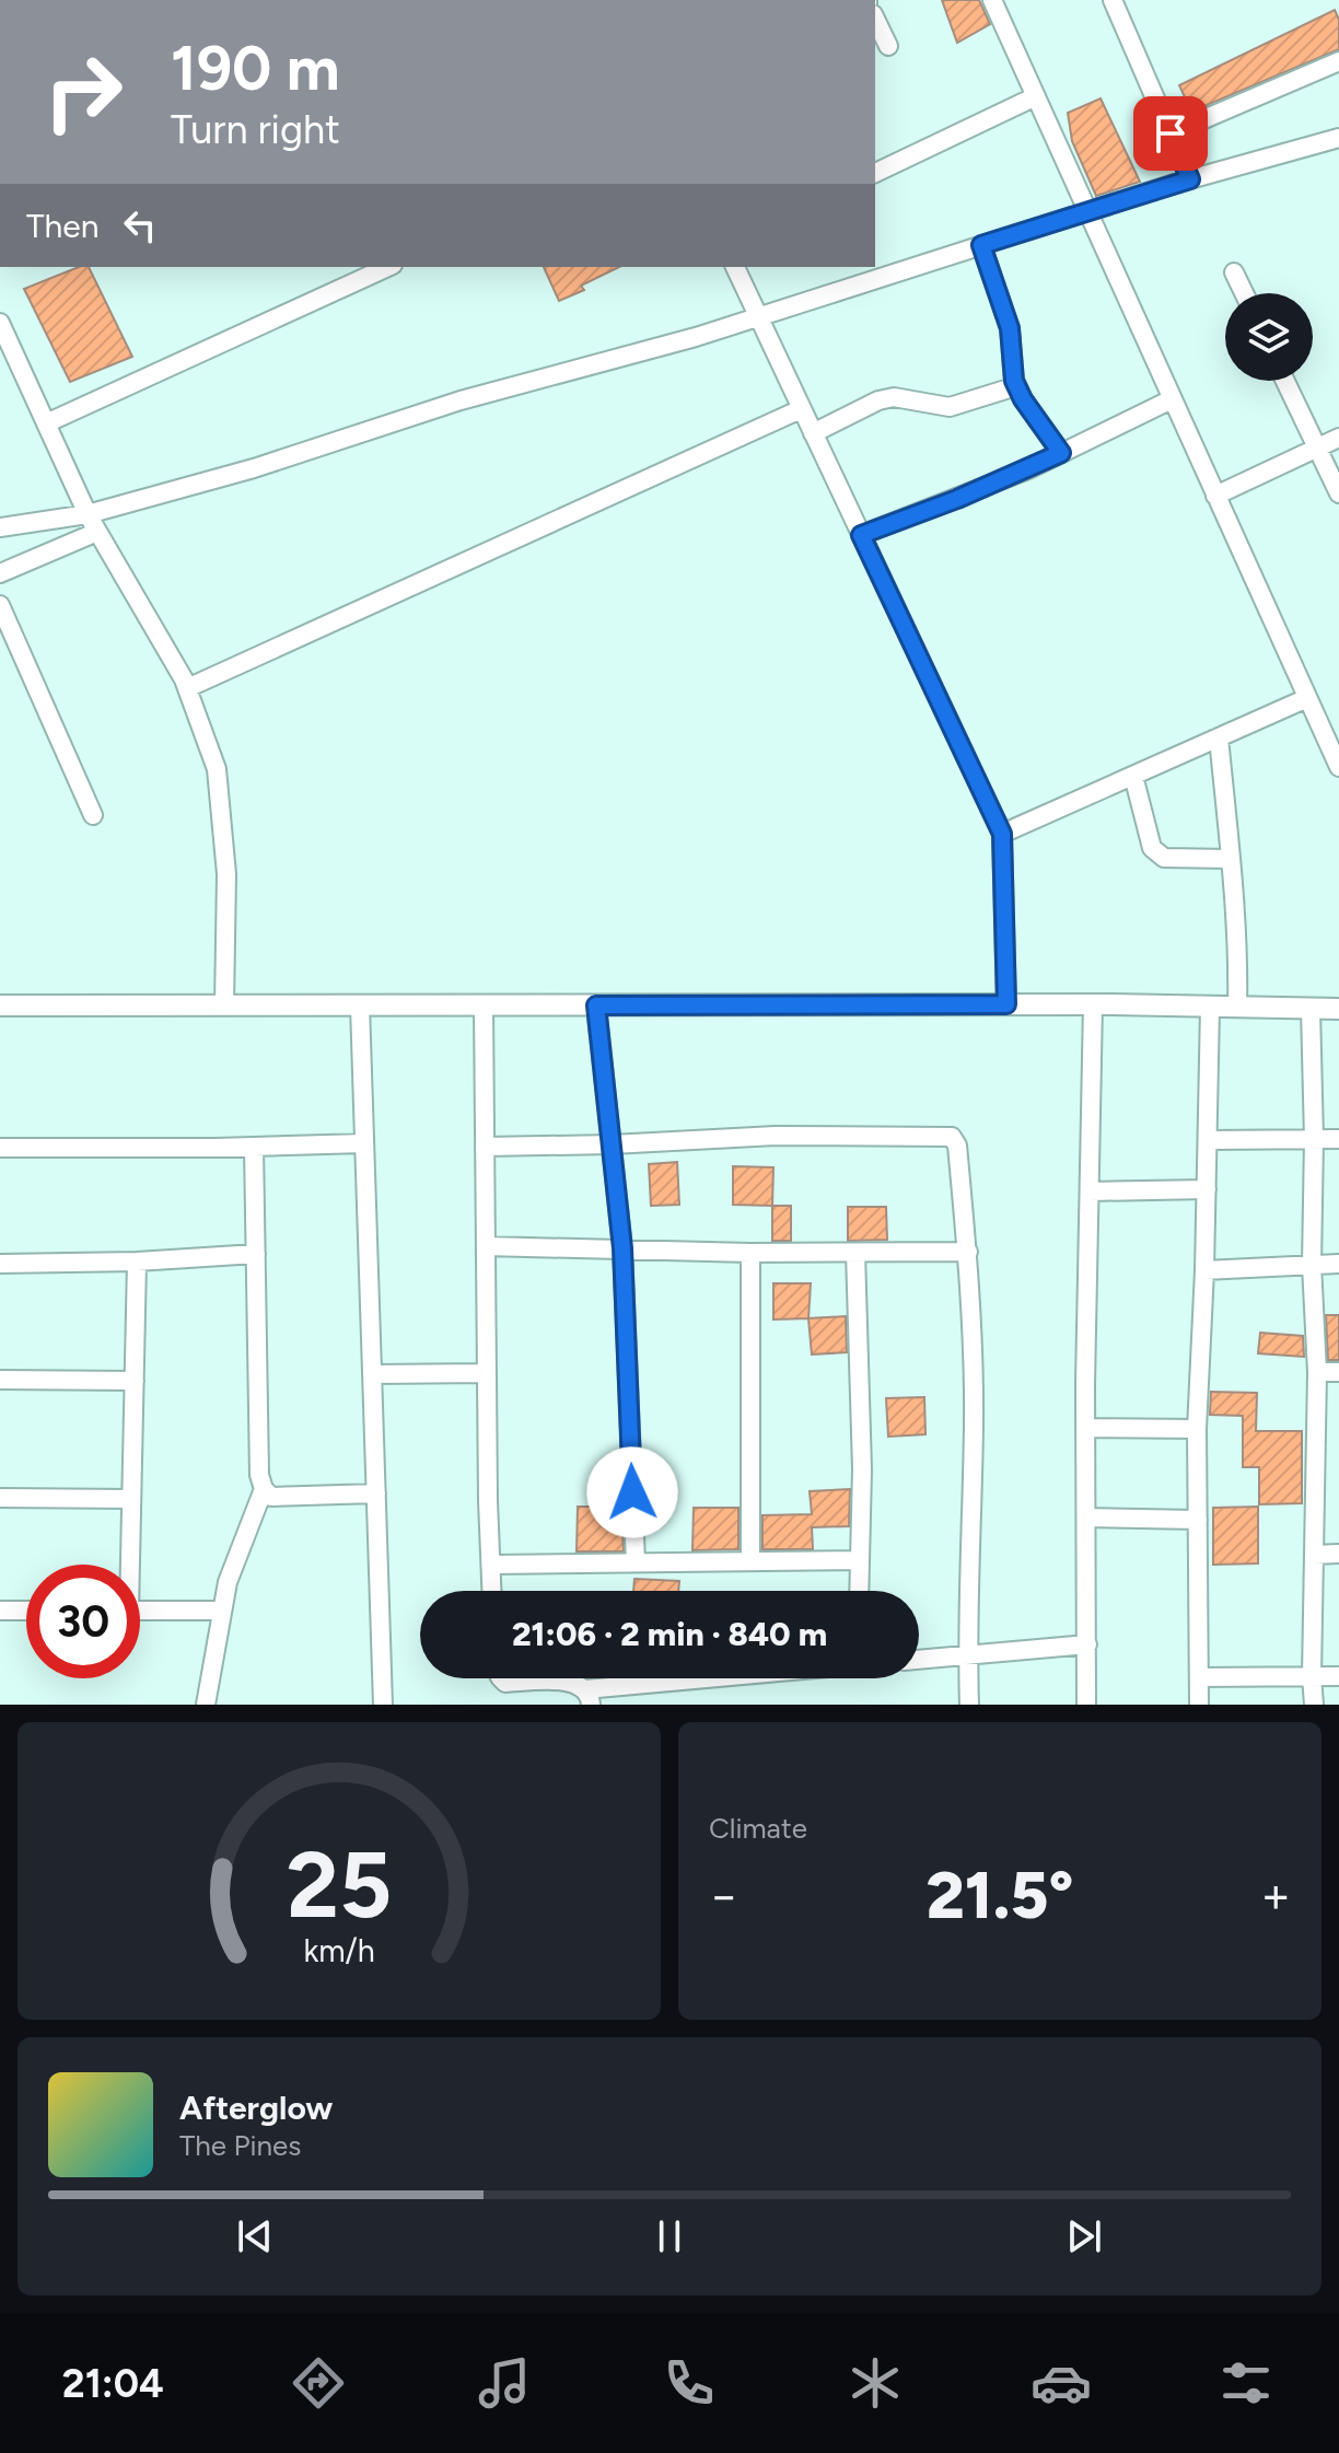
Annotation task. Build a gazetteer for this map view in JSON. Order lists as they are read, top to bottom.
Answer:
{
  "page": {
    "turn": ["190 m", "Turn right"],
    "then": "Then",
    "limit": "30",
    "trip": "21:06 · 2 min · 840 m",
    "tile": "Climate",
    "heat": ["−", "21.5°", "+"],
    "song": ["Afterglow", "The Pines"],
    "tabs": "21:04",
    "gauge": ["25", "km/h"]
  }
}
